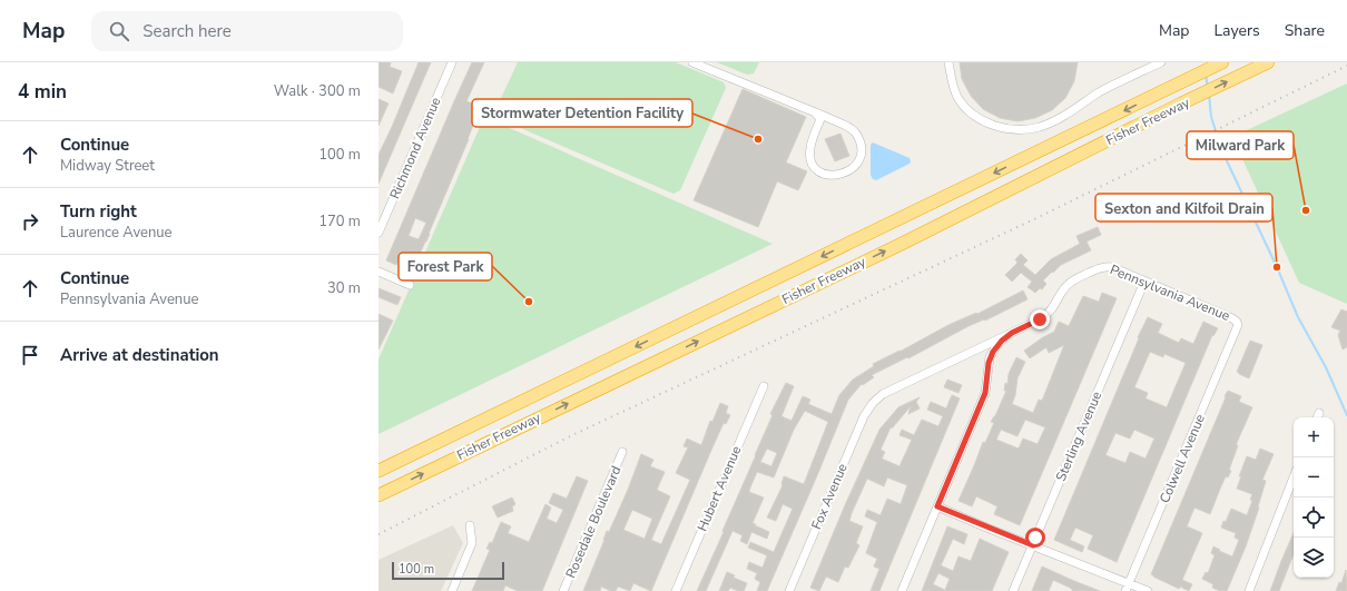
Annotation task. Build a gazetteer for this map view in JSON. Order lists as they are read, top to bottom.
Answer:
{
  "streets": {
    "highway": ["Fisher Freeway"],
    "street": [
      "Richmond Avenue",
      "Pennsylvania Avenue",
      "Sterling Avenue",
      "Colwell Avenue",
      "Hubert Avenue",
      "Fox Avenue",
      "Rosedale Boulevard"
    ]
  },
  "crossings": [
    ["Pennsylvania Avenue", "Sterling Avenue"],
    ["Pennsylvania Avenue", "Colwell Avenue"],
    ["Pennsylvania Avenue", "Fox Avenue"]
  ],
  "places": [
    "Stormwater Detention Facility",
    "Milward Park",
    "Sexton and Kilfoil Drain",
    "Forest Park"
  ],
  "scale_bar": "100 m",
  "page": {
    "header": "Map",
    "search": "Search here",
    "nav": ["Map", "Layers", "Share"],
    "heading": ["4 min", "Walk · 300 m"],
    "list": [
      ["Continue", "Midway Street", "100 m"],
      ["Turn right", "Laurence Avenue", "170 m"],
      ["Continue", "Pennsylvania Avenue", "30 m"],
      "Arrive at destination"
    ],
    "map_buttons": ["+", "−"],
    "scale": "100 m"
  }
}
